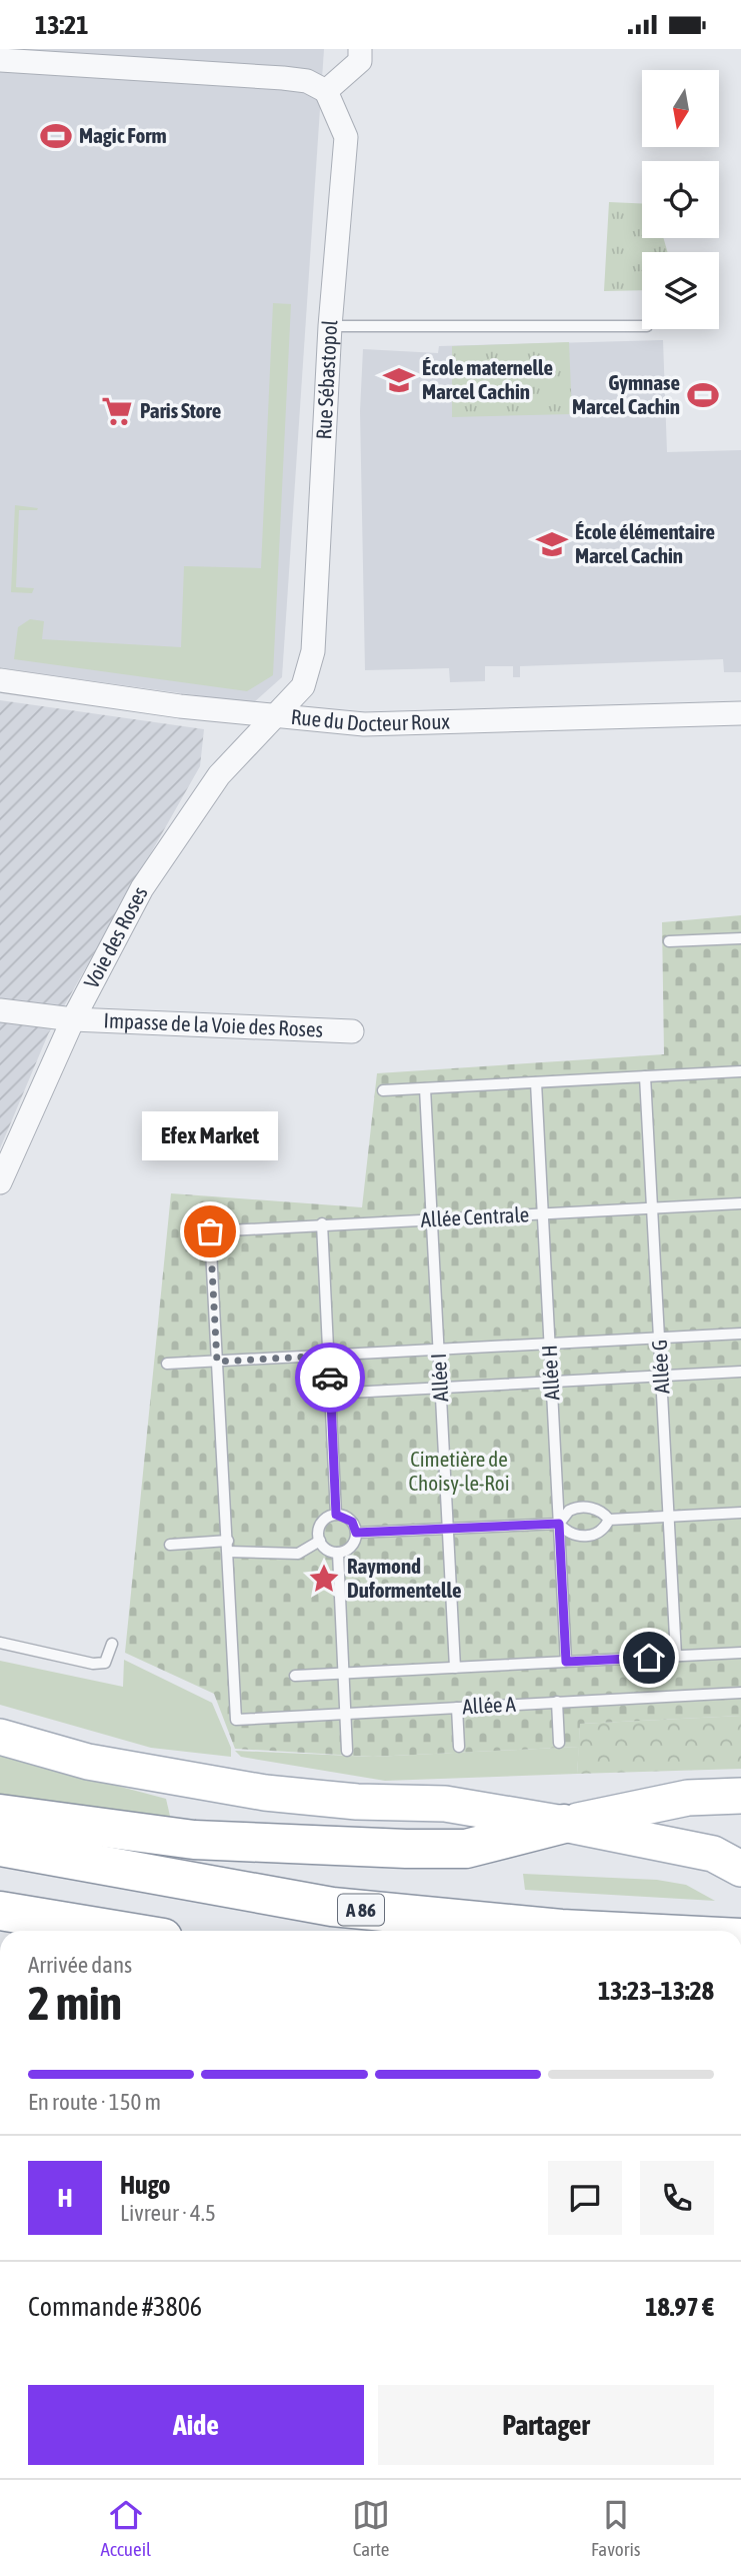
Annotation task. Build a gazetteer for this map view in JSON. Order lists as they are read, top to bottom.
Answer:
{
  "streets": {
    "highway": ["A 86"],
    "street": [
      "Rue Sébastopol",
      "Rue du Docteur Roux",
      "Voie des Roses",
      "Impasse de la Voie des Roses"
    ],
    "lane": [
      "Allée Centrale",
      "Allée G",
      "Allée H",
      "Allée I",
      "Allée A"
    ]
  },
  "crossings": [
    ["Rue Sébastopol", "Rue du Docteur Roux"],
    ["Rue Sébastopol", "Voie des Roses"],
    ["Rue du Docteur Roux", "Voie des Roses"],
    ["Voie des Roses", "Impasse de la Voie des Roses"],
    ["Allée Centrale", "Allée G"],
    ["Allée Centrale", "Allée H"],
    ["Allée Centrale", "Allée I"]
  ],
  "parks": ["Cimetière de Choisy-le-Roi"],
  "places": {
    "sports": ["Magic Form", "Gymnase Marcel Cachin"],
    "school or university": ["École maternelle Marcel Cachin", "École élémentaire Marcel Cachin"],
    "supermarket": ["Paris Store"],
    "other": ["Efex Market"],
    "place": ["Raymond Duformentelle"]
  },
  "north": "bottom",
  "page": {
    "status": "13:21",
    "bubble": "Efex Market",
    "heading": ["2 min", "Arrivée dans", "13:23–13:28"],
    "panel": [
      "Hugo",
      "Livreur · 4.5",
      "Commande #3806",
      "18.97 €"
    ],
    "bar": "En route · 150 m",
    "round": "H",
    "buttons": ["Aide", "Partager"],
    "tabs": ["Accueil", "Carte", "Favoris"]
  }
}
